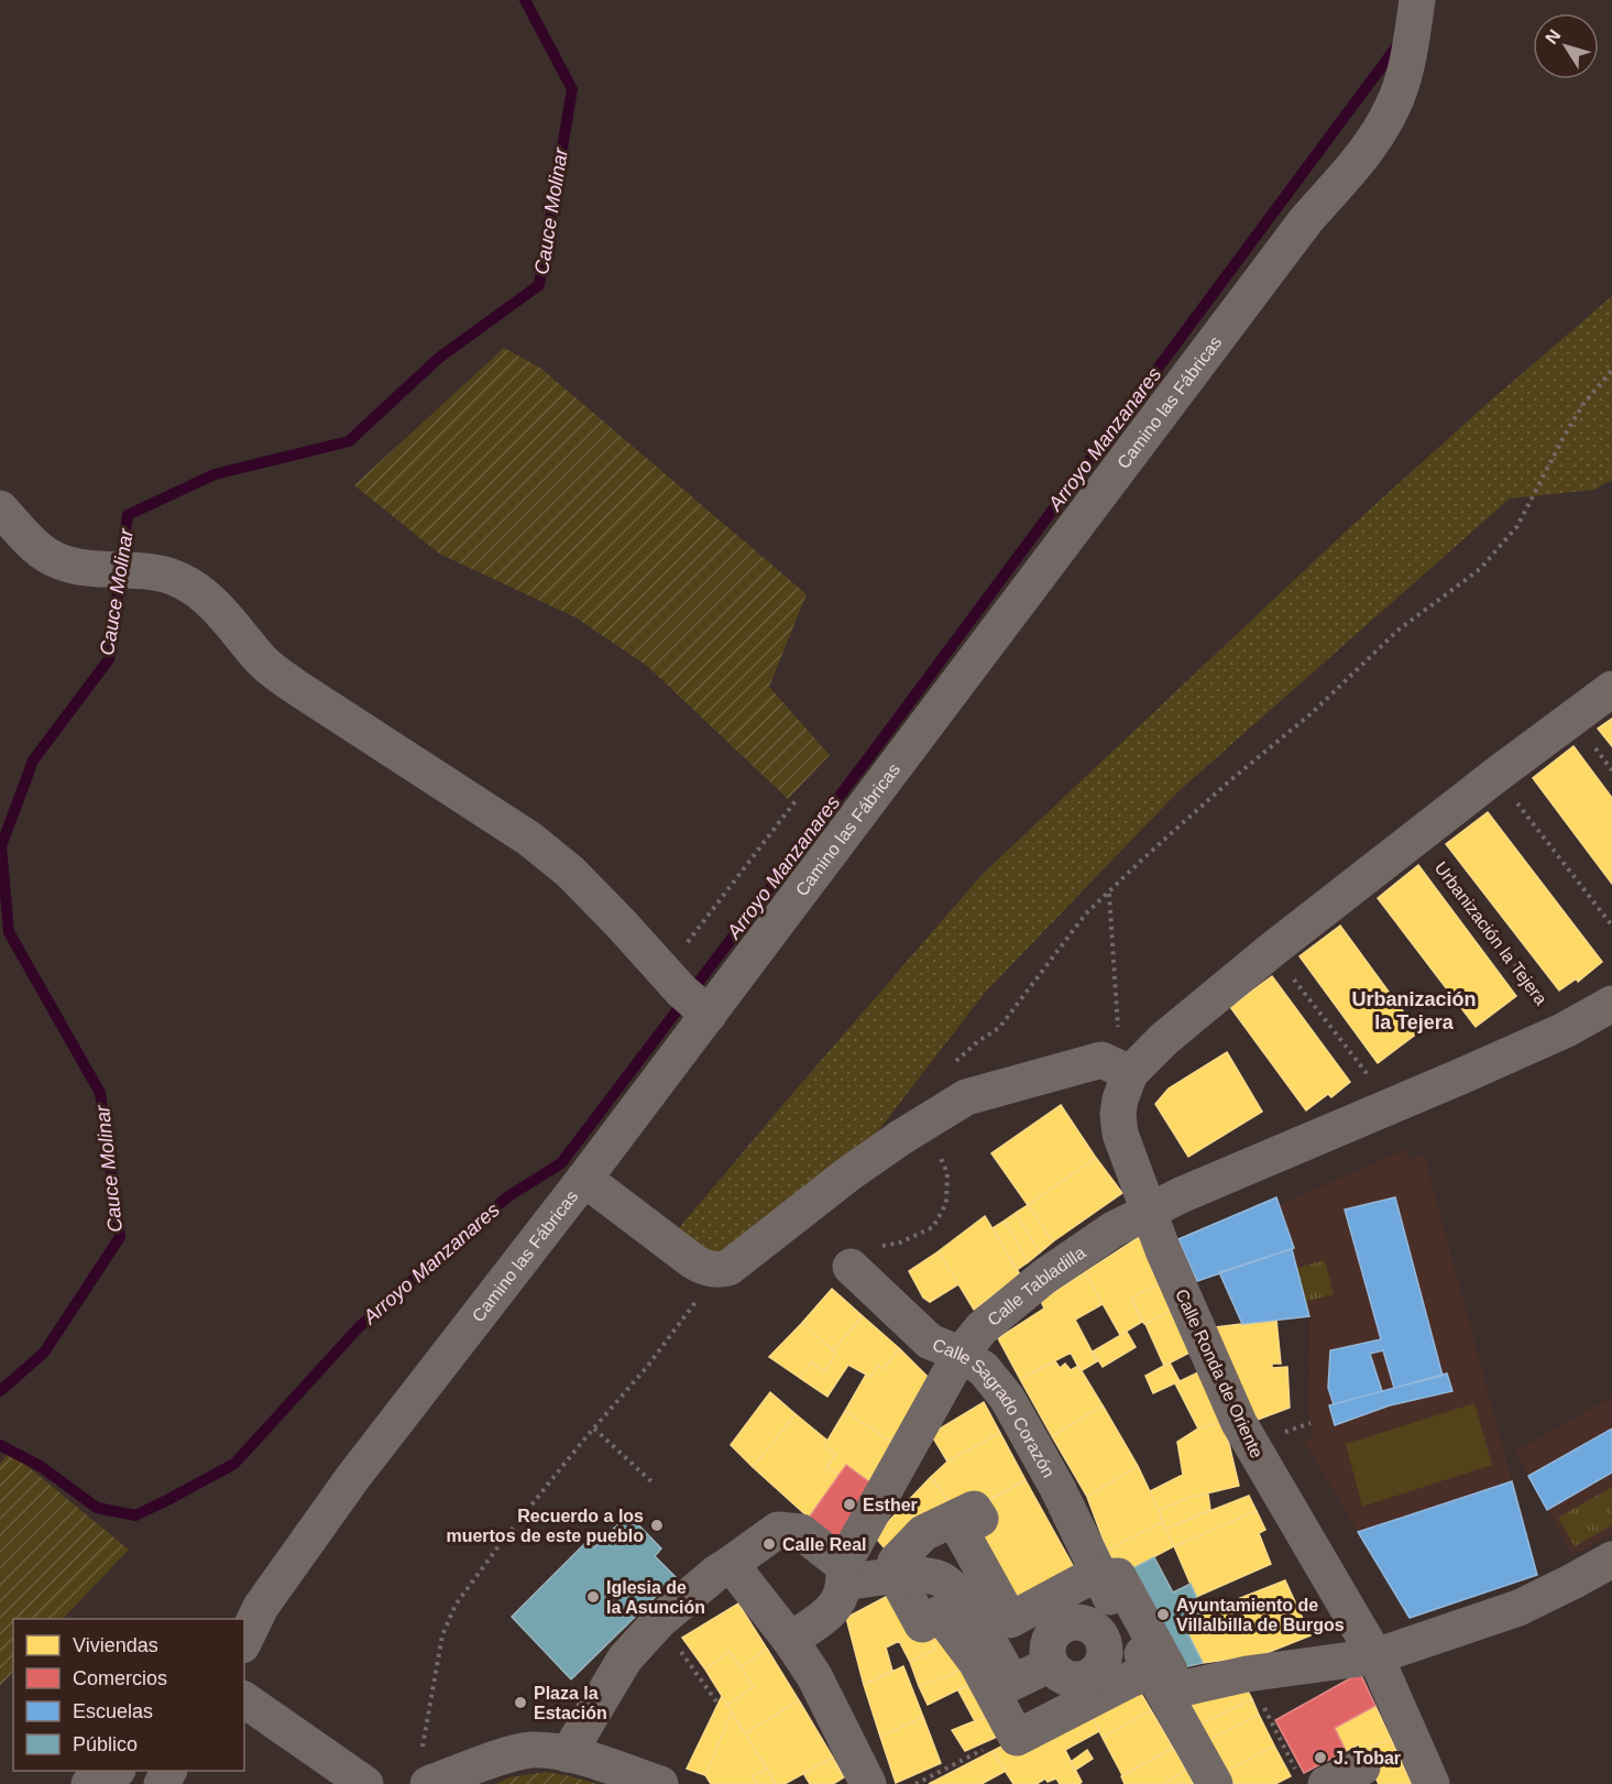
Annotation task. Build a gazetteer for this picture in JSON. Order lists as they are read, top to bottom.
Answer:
{
  "streets": {
    "street": [
      "Camino las Fábricas",
      "Calle Tabladilla",
      "Calle Ronda de Oriente",
      "Calle Sagrado Corazón"
    ],
    "path": ["Urbanización la Tejera"]
  },
  "crossings": [
    ["Calle Tabladilla", "Calle Ronda de Oriente"],
    ["Calle Tabladilla", "Calle Sagrado Corazón"]
  ],
  "districts": ["Urbanización la Tejera"],
  "water": ["Cauce Molinar", "Arroyo Manzanares"],
  "places": [
    "Esther",
    "Recuerdo a los muertos de este pueblo",
    "Calle Real",
    "Iglesia de la Asunción",
    "Ayuntamiento de Villalbilla de Burgos",
    "Plaza la Estación",
    "J. Tobar"
  ],
  "legend": [
    "Viviendas",
    "Comercios",
    "Escuelas",
    "Público"
  ],
  "north": "top left"
}
